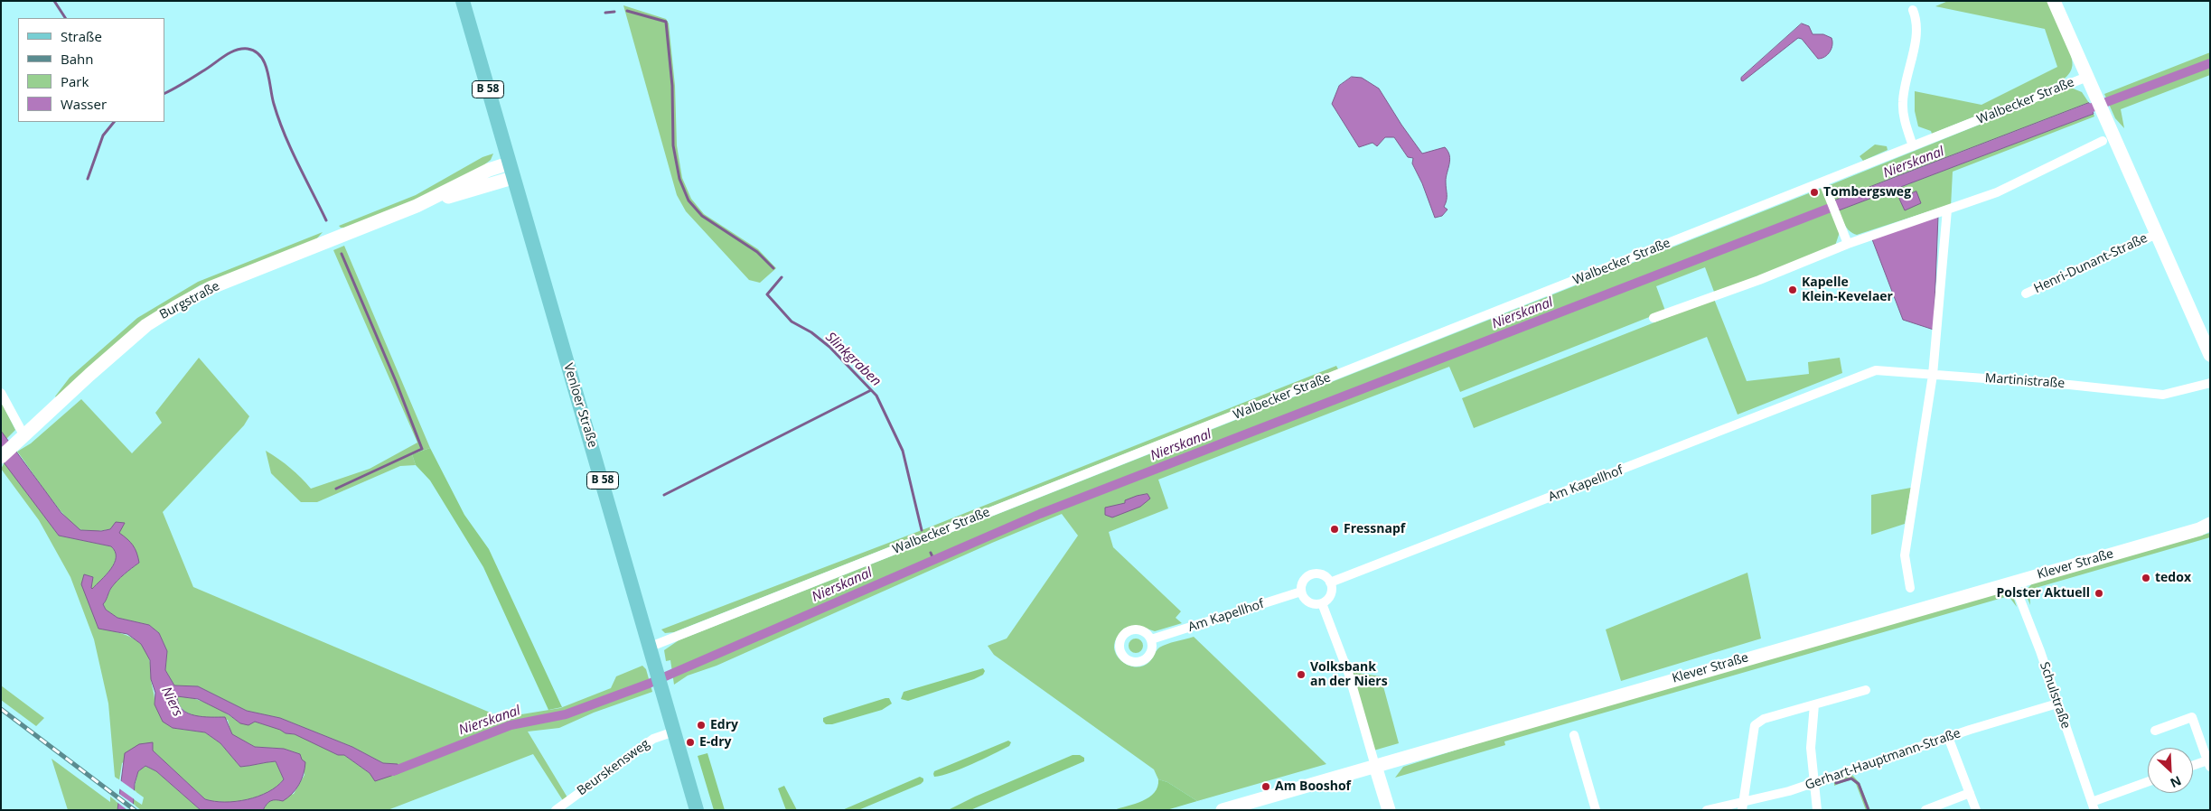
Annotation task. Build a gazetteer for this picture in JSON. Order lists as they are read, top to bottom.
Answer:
{
  "streets": {
    "main road": [
      "B 58",
      "Walbecker Straße",
      "Burgstraße",
      "Venloer Straße",
      "Klever Straße"
    ],
    "street": [
      "Henri-Dunant-Straße",
      "Martinistraße",
      "Am Kapellhof",
      "Schulstraße",
      "Gerhart-Hauptmann-Straße",
      "Beurskensweg"
    ]
  },
  "crossings": [
    ["Walbecker Straße", "Venloer Straße"],
    ["Burgstraße", "Venloer Straße"],
    ["Martinistraße", "Am Kapellhof"],
    ["Venloer Straße", "Beurskensweg"],
    ["Klever Straße", "Schulstraße"],
    ["Schulstraße", "Gerhart-Hauptmann-Straße"]
  ],
  "water": ["Nierskanal", "Slinkgraben", "Niers"],
  "places": [
    "Tombergsweg",
    "Kapelle Klein-Kevelaer",
    "Fressnapf",
    "tedox",
    "Polster Aktuell",
    "Volksbank an der Niers",
    "Edry",
    "E-dry",
    "Am Booshof"
  ],
  "legend": [
    "Straße",
    "Bahn",
    "Park",
    "Wasser"
  ],
  "north": "bottom right"
}
